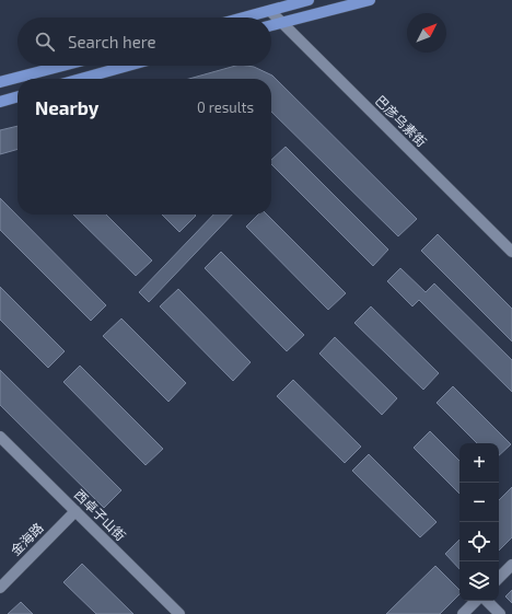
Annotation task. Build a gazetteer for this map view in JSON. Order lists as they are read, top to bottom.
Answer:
{
  "streets": {
    "street": ["巴彦乌素街", "西卓子山街", "金海路"]
  },
  "crossings": [
    ["西卓子山街", "金海路"]
  ],
  "north": "top right",
  "page": {
    "search": "Search here",
    "heading": ["Nearby", "0 results"],
    "map_buttons": ["+", "−"]
  }
}
